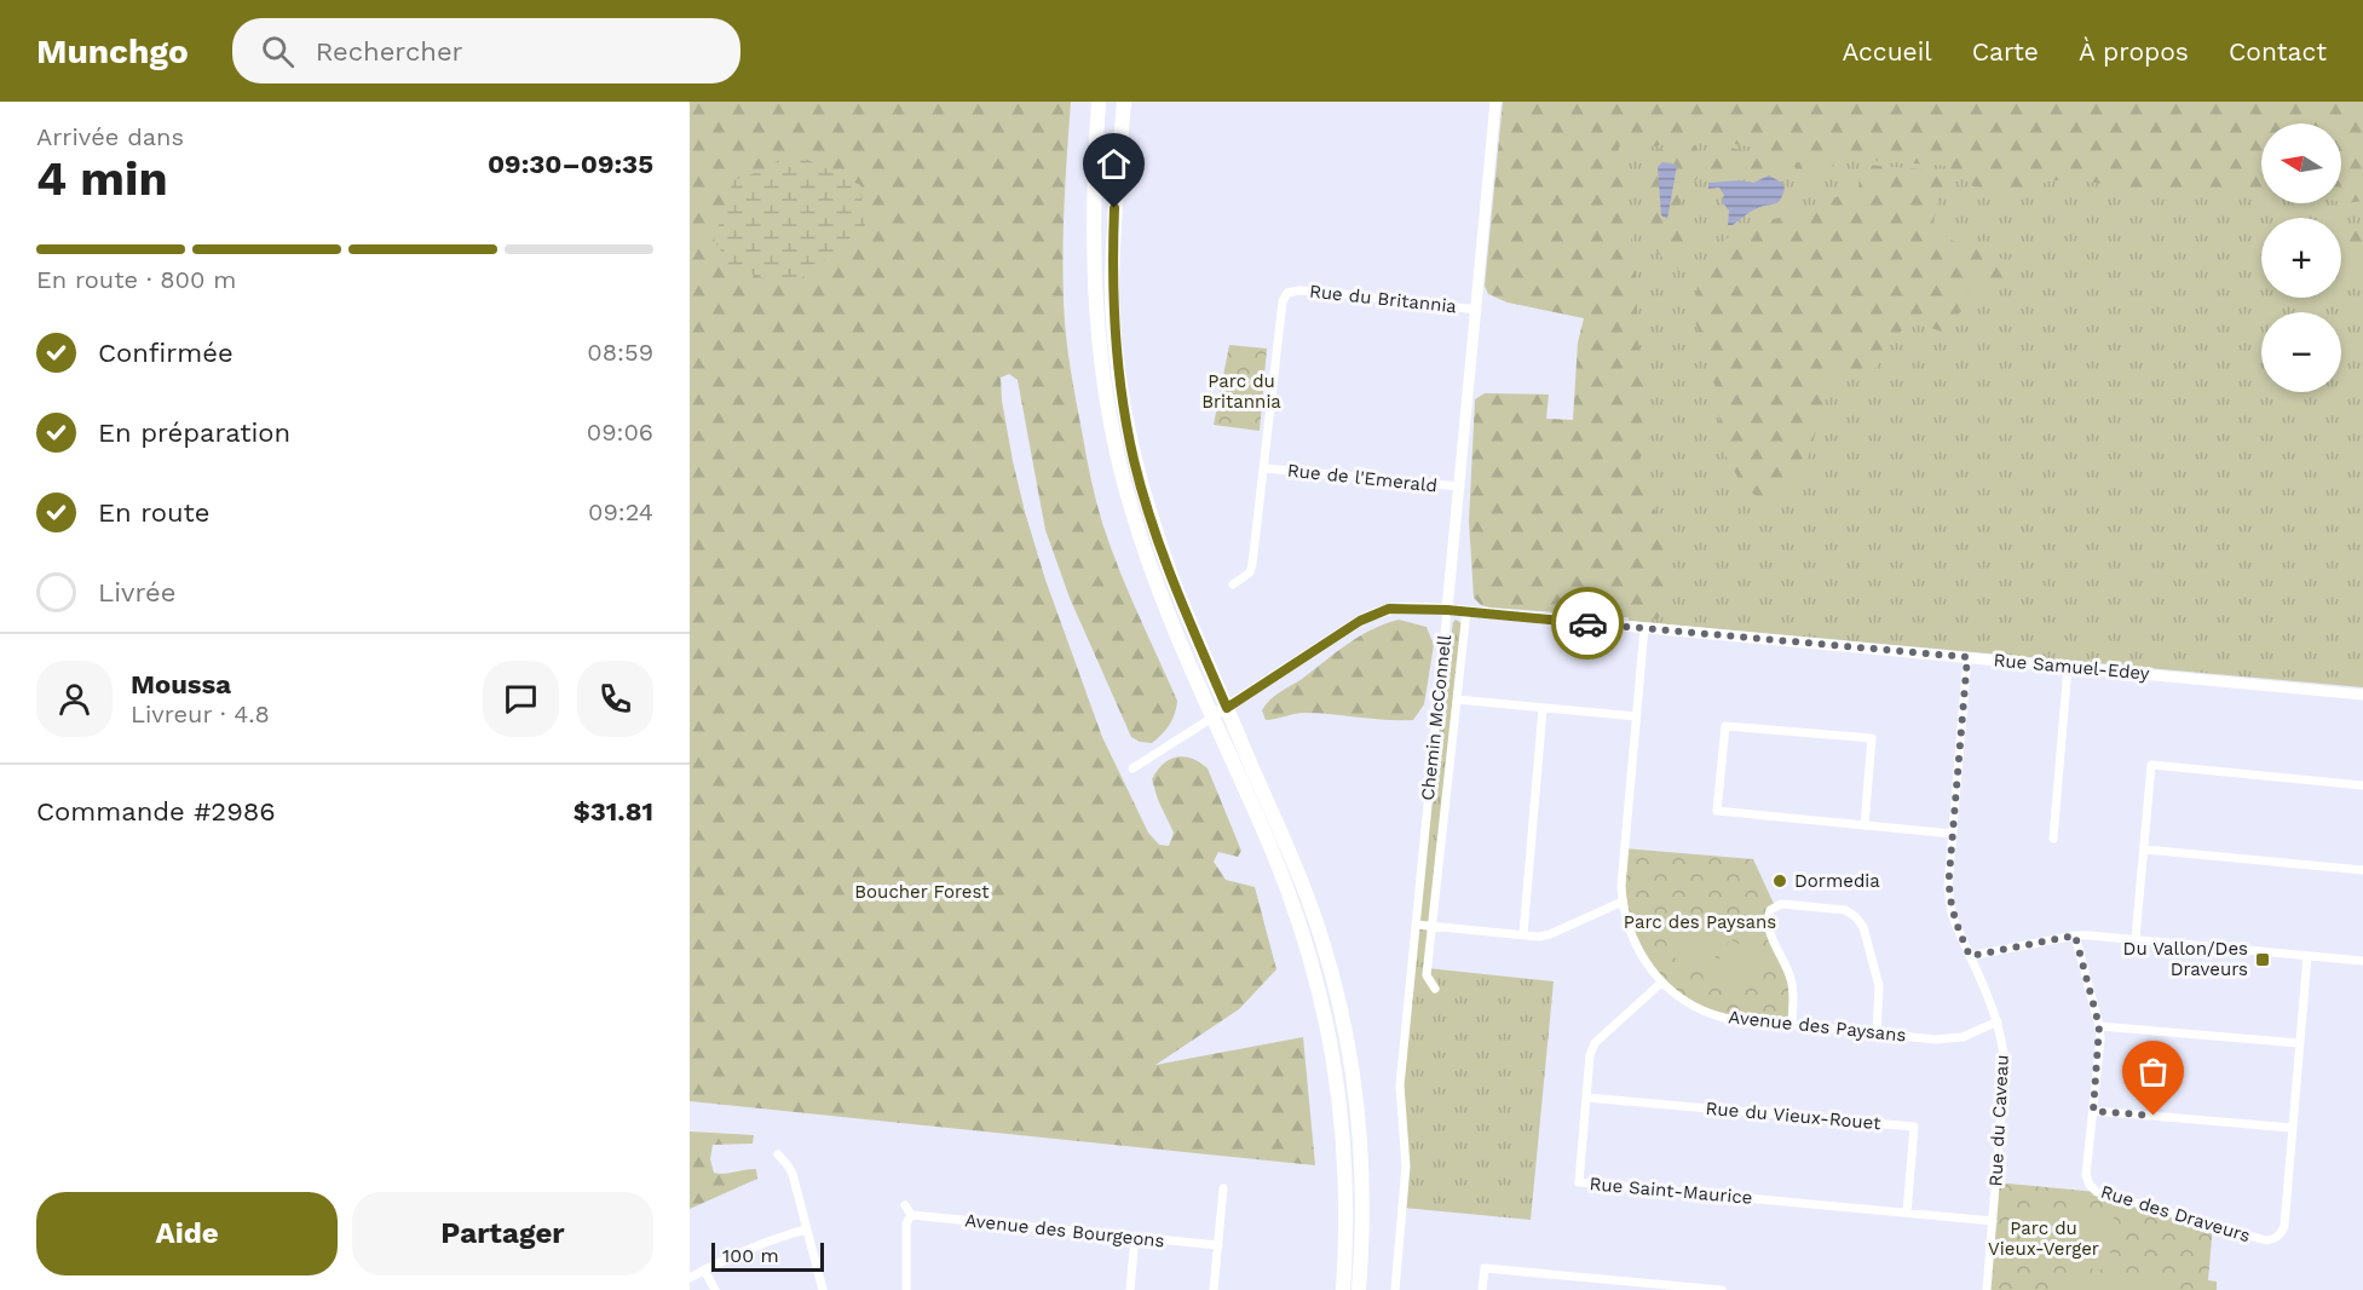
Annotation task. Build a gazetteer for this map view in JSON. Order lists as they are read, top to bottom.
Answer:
{
  "streets": {
    "street": [
      "Rue du Britannia",
      "Rue de l'Emerald",
      "Rue Samuel-Edey",
      "Chemin McConnell",
      "Avenue des Paysans",
      "Rue du Vieux-Rouet",
      "Rue du Caveau",
      "Rue Saint-Maurice",
      "Rue des Draveurs",
      "Avenue des Bourgeons"
    ]
  },
  "crossings": [
    ["Rue du Britannia", "Rue de l'Emerald"],
    ["Rue du Britannia", "Chemin McConnell"],
    ["Rue de l'Emerald", "Chemin McConnell"],
    ["Rue Samuel-Edey", "Chemin McConnell"],
    ["Rue Samuel-Edey", "Avenue des Paysans"],
    ["Rue Samuel-Edey", "Rue du Caveau"],
    ["Avenue des Paysans", "Rue du Caveau"],
    ["Avenue des Paysans", "Rue Saint-Maurice"],
    ["Rue du Vieux-Rouet", "Rue Saint-Maurice"],
    ["Rue du Caveau", "Rue Saint-Maurice"]
  ],
  "parks": [
    "Parc du Britannia",
    "Boucher Forest",
    "Parc des Paysans",
    "Parc du Vieux-Verger"
  ],
  "places": {
    "other": ["Dormedia"],
    "transit": ["Du Vallon/Des Draveurs"]
  },
  "scale_bar": "100 m",
  "north": "left",
  "page": {
    "header": "Munchgo",
    "search": "Rechercher",
    "nav": [
      "Accueil",
      "Carte",
      "À propos",
      "Contact"
    ],
    "heading": ["4 min", "Arrivée dans", "09:30–09:35"],
    "panel": [
      "Moussa",
      "Livreur · 4.8",
      "Commande #2986",
      "$31.81"
    ],
    "map_buttons": ["+", "−"],
    "bar": "En route · 800 m",
    "list": [
      ["Confirmée", "08:59"],
      ["En préparation", "09:06"],
      ["En route", "09:24"],
      "Livrée"
    ],
    "buttons": ["Aide", "Partager"],
    "scale": "100 m"
  }
}
